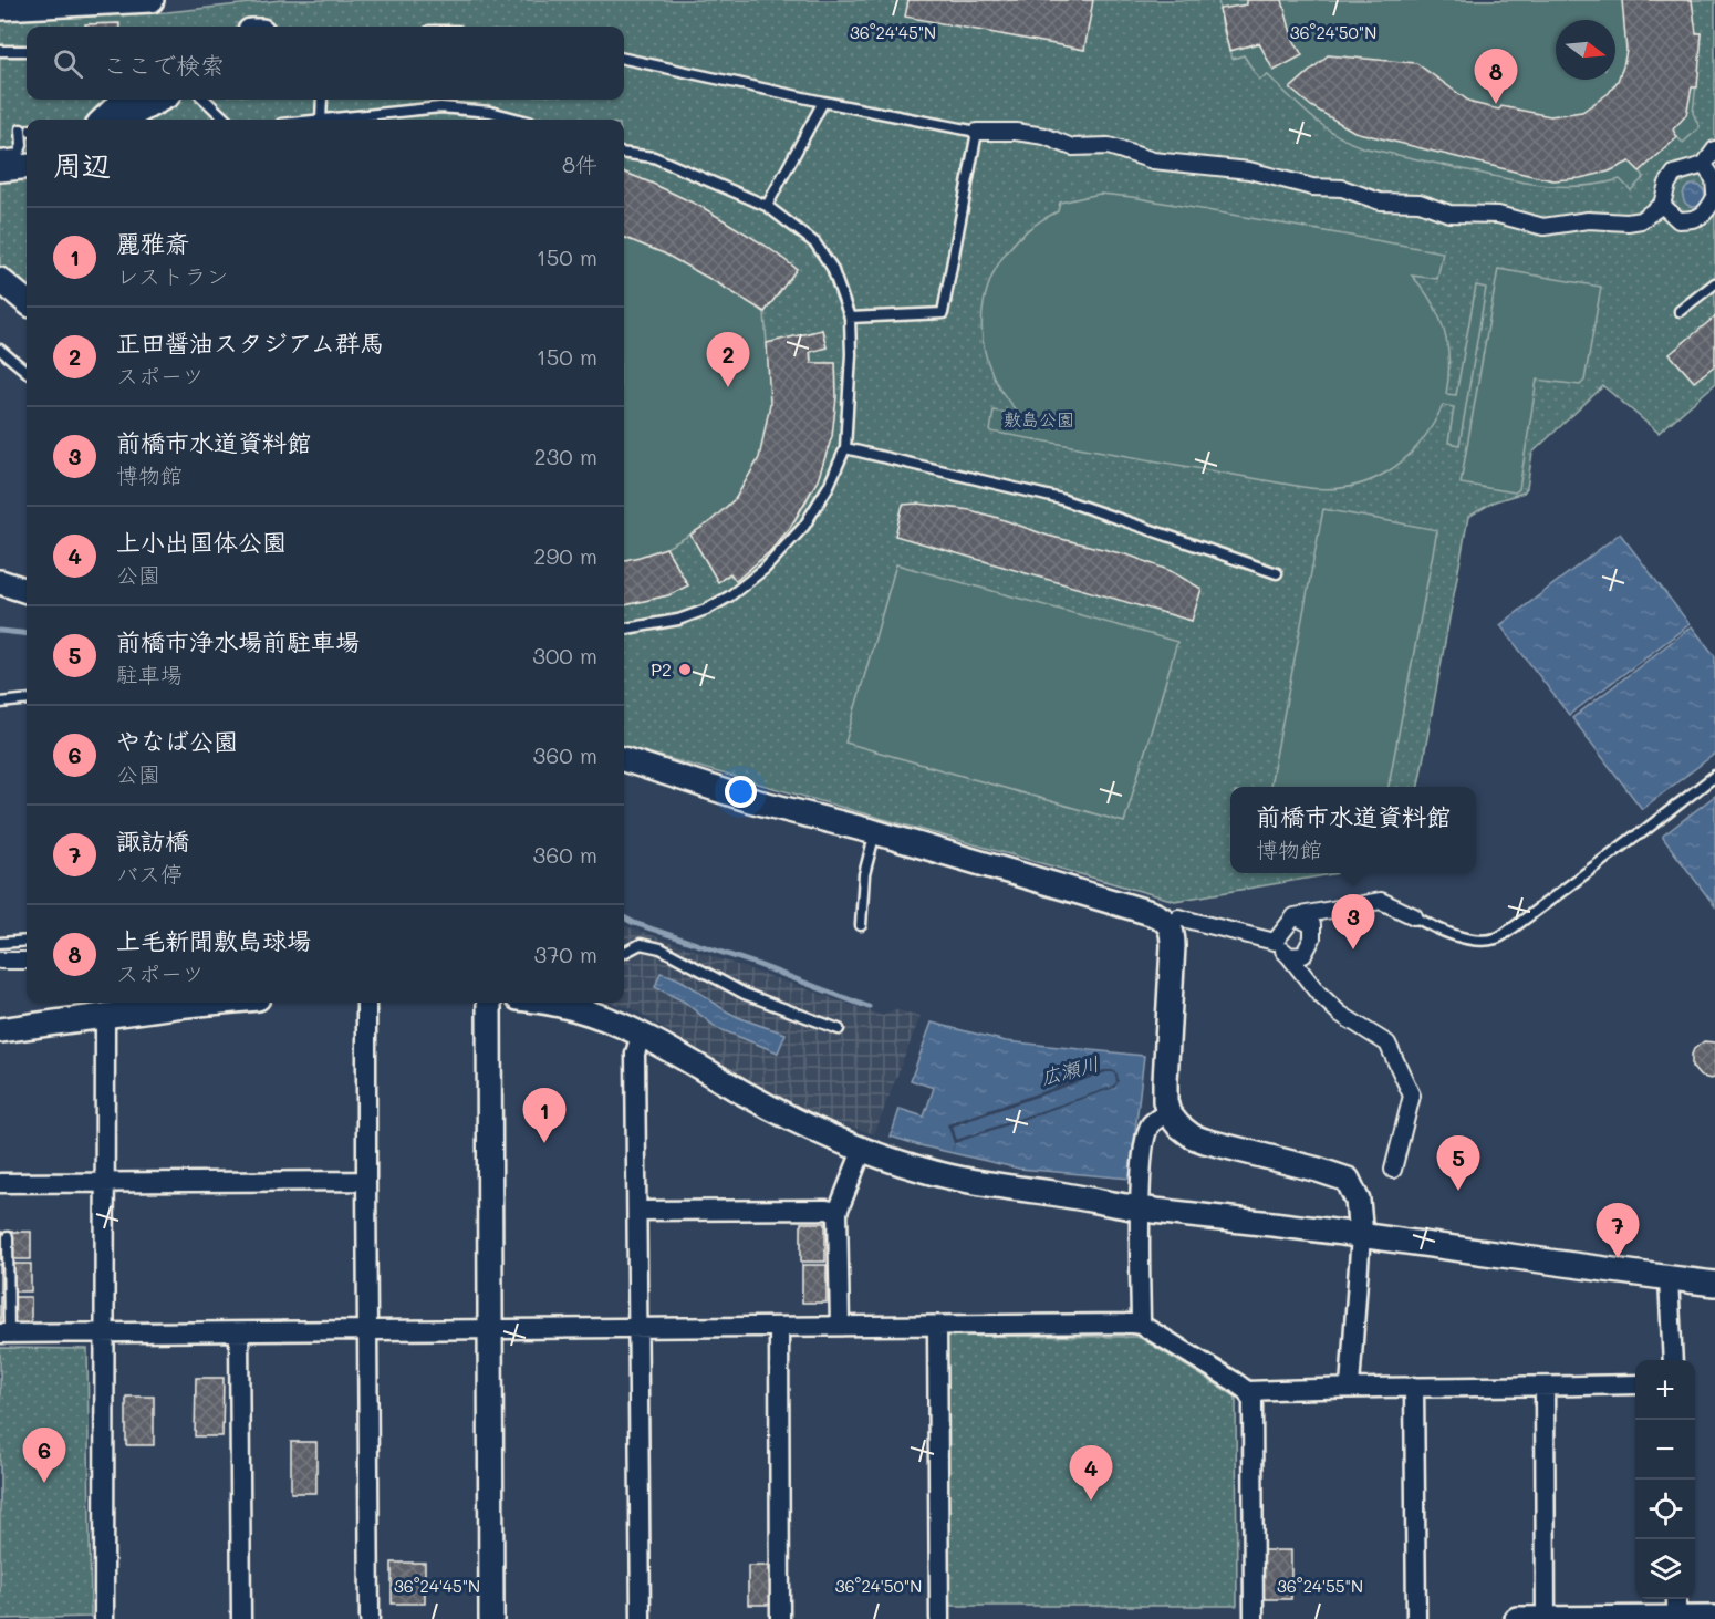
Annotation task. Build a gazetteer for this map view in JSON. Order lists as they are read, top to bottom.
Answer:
{
  "water": ["広瀬川"],
  "parks": ["敷島公園"],
  "places": ["P2"],
  "north": "right",
  "page": {
    "search": "ここで検索",
    "pins": [
      "8",
      "2",
      "3",
      "1",
      "5",
      "7",
      "6",
      "4"
    ],
    "heading": ["周辺", "8件"],
    "list": [
      {
        "mark": "1",
        "name": "麗雅斎",
        "note": "レストラン",
        "value": "150 m"
      },
      {
        "mark": "2",
        "name": "正田醤油スタジアム群馬",
        "note": "スポーツ",
        "value": "150 m"
      },
      {
        "mark": "3",
        "name": "前橋市水道資料館",
        "note": "博物館",
        "value": "230 m"
      },
      {
        "mark": "4",
        "name": "上小出国体公園",
        "note": "公園",
        "value": "290 m"
      },
      {
        "mark": "5",
        "name": "前橋市浄水場前駐車場",
        "note": "駐車場",
        "value": "300 m"
      },
      {
        "mark": "6",
        "name": "やなば公園",
        "note": "公園",
        "value": "360 m"
      },
      {
        "mark": "7",
        "name": "諏訪橋",
        "note": "バス停",
        "value": "360 m"
      },
      {
        "mark": "8",
        "name": "上毛新聞敷島球場",
        "note": "スポーツ",
        "value": "370 m"
      }
    ],
    "popup": ["前橋市水道資料館", "博物館"],
    "map_buttons": ["+", "−"]
  },
  "coordinates": ["36°24'45\"N", "36°24'50\"N", "36°24'55\"N"]
}
